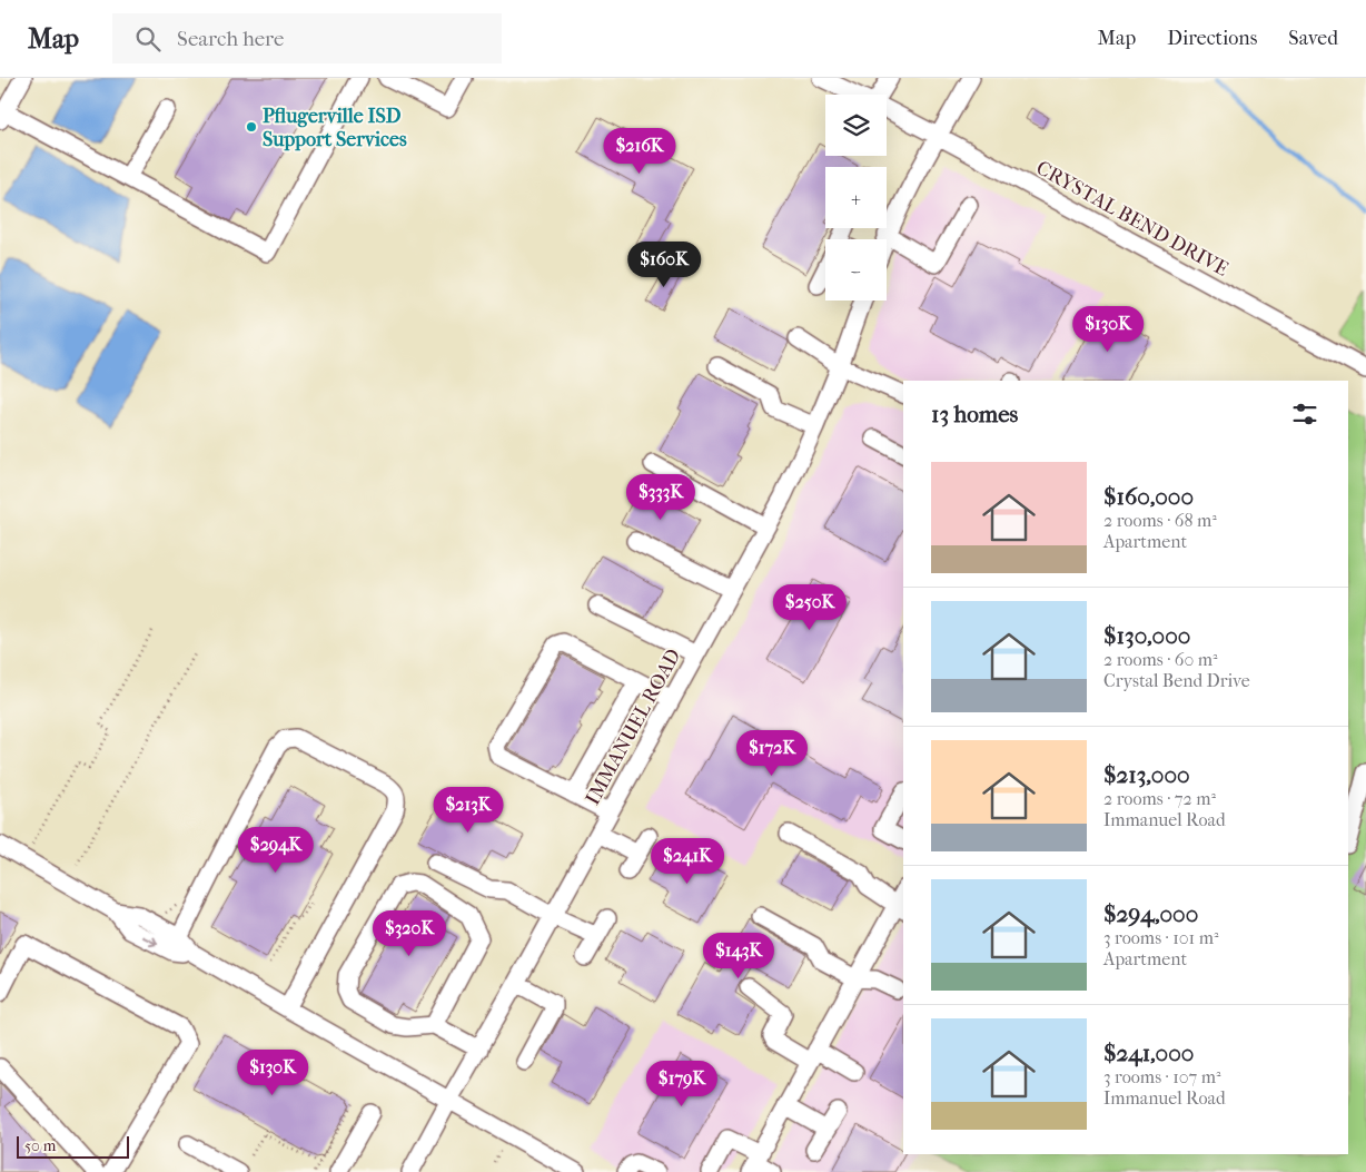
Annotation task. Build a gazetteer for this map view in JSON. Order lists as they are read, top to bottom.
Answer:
{
  "streets": {
    "street": ["CRYSTAL BEND DRIVE", "IMMANUEL ROAD"]
  },
  "places": ["Pflugerville ISD Support Services"],
  "scale_bar": "50 m",
  "page": {
    "header": "Map",
    "search": "Search here",
    "nav": ["Map", "Directions", "Saved"],
    "map_buttons": ["+", "−"],
    "price": [
      "$216K",
      "$160K",
      "$130K",
      "$333K",
      "$250K",
      "$172K",
      "$213K",
      "$294K",
      "$241K",
      "$320K",
      "$143K",
      "$130K",
      "$179K"
    ],
    "heading": "13 homes",
    "list": [
      {
        "name": "$160,000",
        "note": "2 rooms · 68 m² · Apartment"
      },
      {
        "name": "$130,000",
        "note": "2 rooms · 60 m² · Crystal Bend Drive"
      },
      {
        "name": "$213,000",
        "note": "2 rooms · 72 m² · Immanuel Road"
      },
      {
        "name": "$294,000",
        "note": "3 rooms · 101 m² · Apartment"
      },
      {
        "name": "$241,000",
        "note": "3 rooms · 107 m² · Immanuel Road"
      }
    ],
    "scale": "50 m"
  }
}
